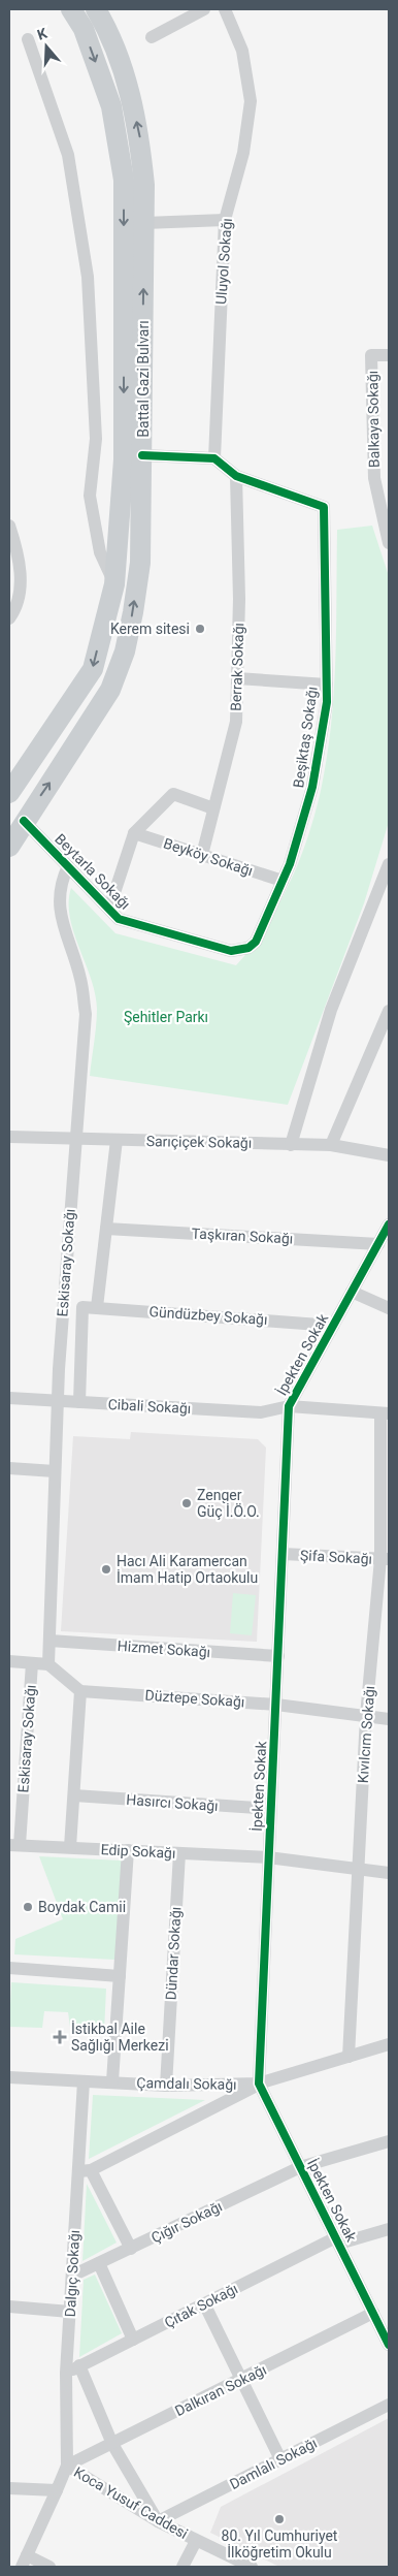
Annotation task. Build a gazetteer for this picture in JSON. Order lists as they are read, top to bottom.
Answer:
{
  "streets": {
    "main road": ["Battal Gazi Bulvarı"],
    "street": [
      "Uluyol Sokağı",
      "Balkaya Sokağı",
      "Berrak Sokağı",
      "Beşiktaş Sokağı",
      "Beyköy Sokağı",
      "Beytarla Sokağı",
      "Sarıçiçek Sokağı",
      "Taşkıran Sokağı",
      "Eskisaray Sokağı",
      "Gündüzbey Sokağı",
      "İpekten Sokak",
      "Cibali Sokağı",
      "Şifa Sokağı",
      "Hizmet Sokağı",
      "Düztepe Sokağı",
      "Kıvılcım Sokağı",
      "Hasırcı Sokağı",
      "Edip Sokağı",
      "Dündar Sokağı",
      "Çamdalı Sokağı",
      "Çığır Sokağı",
      "Dalgıç Sokağı",
      "Çıtak Sokağı",
      "Dalkıran Sokağı",
      "Damlalı Sokağı",
      "Koca Yusuf Caddesi"
    ]
  },
  "crossings": [
    ["Battal Gazi Bulvarı", "Beytarla Sokağı"],
    ["Berrak Sokağı", "Beşiktaş Sokağı"],
    ["Berrak Sokağı", "Beyköy Sokağı"],
    ["Beşiktaş Sokağı", "Beyköy Sokağı"],
    ["Beşiktaş Sokağı", "Beytarla Sokağı"],
    ["Beytarla Sokağı", "Eskisaray Sokağı"],
    ["Sarıçiçek Sokağı", "Eskisaray Sokağı"],
    ["Taşkıran Sokağı", "İpekten Sokak"],
    ["Eskisaray Sokağı", "Cibali Sokağı"],
    ["Eskisaray Sokağı", "Hizmet Sokağı"],
    ["Eskisaray Sokağı", "Edip Sokağı"],
    ["Gündüzbey Sokağı", "İpekten Sokak"],
    ["Gündüzbey Sokağı", "Cibali Sokağı"],
    ["İpekten Sokak", "Cibali Sokağı"],
    ["İpekten Sokak", "Şifa Sokağı"],
    ["İpekten Sokak", "Hizmet Sokağı"],
    ["İpekten Sokak", "Düztepe Sokağı"],
    ["İpekten Sokak", "Hasırcı Sokağı"],
    ["İpekten Sokak", "Edip Sokağı"],
    ["İpekten Sokak", "Çamdalı Sokağı"],
    ["İpekten Sokak", "Çığır Sokağı"],
    ["İpekten Sokak", "Çıtak Sokağı"],
    ["İpekten Sokak", "Dalkıran Sokağı"],
    ["Cibali Sokağı", "Kıvılcım Sokağı"],
    ["Şifa Sokağı", "Kıvılcım Sokağı"],
    ["Düztepe Sokağı", "Kıvılcım Sokağı"],
    ["Kıvılcım Sokağı", "Edip Sokağı"],
    ["Kıvılcım Sokağı", "Çamdalı Sokağı"],
    ["Edip Sokağı", "Dündar Sokağı"],
    ["Dündar Sokağı", "Çamdalı Sokağı"],
    ["Çamdalı Sokağı", "Dalgıç Sokağı"],
    ["Çığır Sokağı", "Dalgıç Sokağı"],
    ["Dalgıç Sokağı", "Çıtak Sokağı"],
    ["Dalgıç Sokağı", "Dalkıran Sokağı"],
    ["Dalgıç Sokağı", "Koca Yusuf Caddesi"],
    ["Dalkıran Sokağı", "Koca Yusuf Caddesi"],
    ["Damlalı Sokağı", "Koca Yusuf Caddesi"]
  ],
  "parks": ["Şehitler Parkı"],
  "places": {
    "other": [
      "Kerem sitesi",
      "Zenger Güç İ.Ö.O.",
      "Hacı Ali Karamercan İmam Hatip Ortaokulu",
      "Boydak Camii",
      "80. Yıl Cumhuriyet İlköğretim Okulu"
    ],
    "health": ["İstikbal Aile Sağlığı Merkezi"]
  },
  "north": "top"
}
